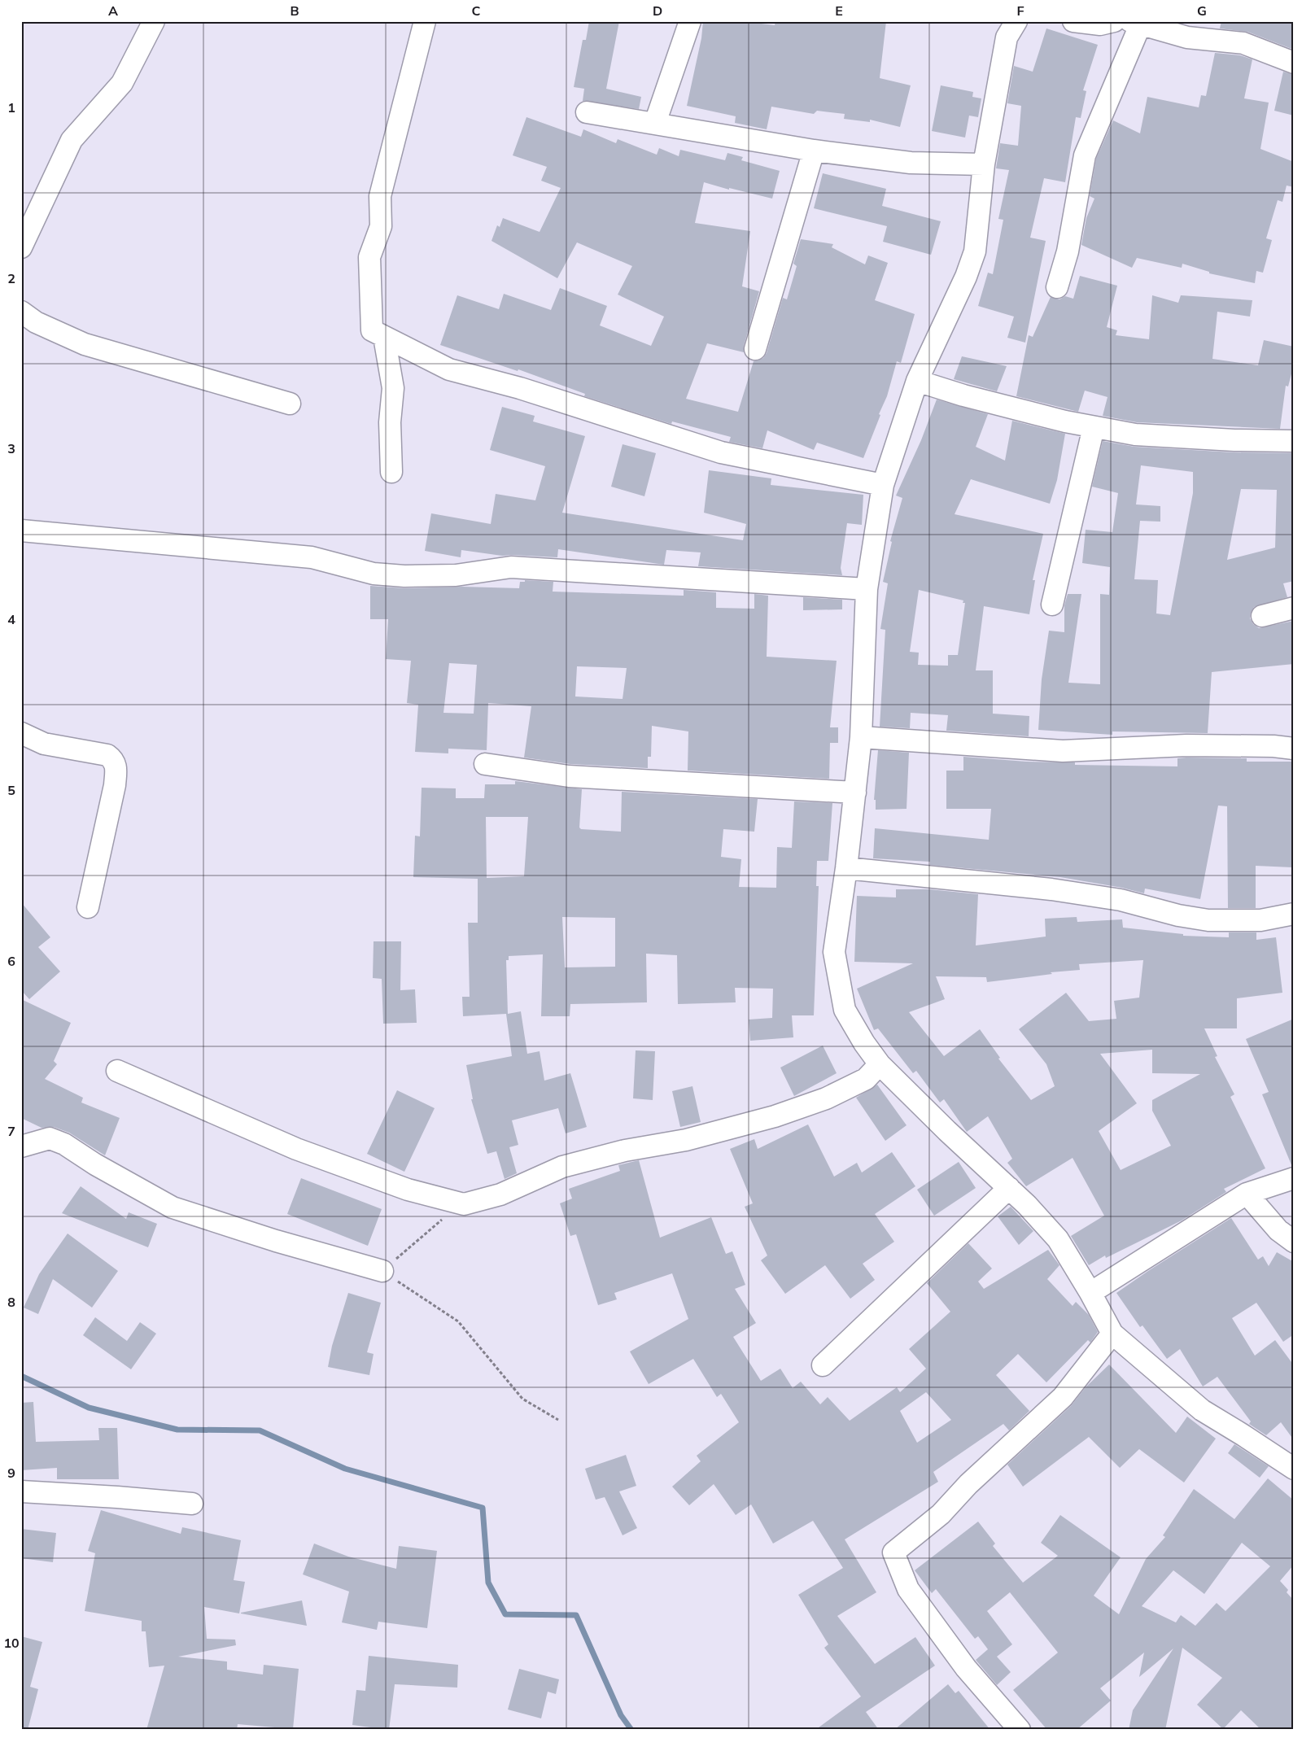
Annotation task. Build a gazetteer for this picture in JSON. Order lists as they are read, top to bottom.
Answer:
{
  "grid": {
    "columns": [
      "A",
      "B",
      "C",
      "D",
      "E",
      "F",
      "G"
    ],
    "rows": [
      "1",
      "2",
      "3",
      "4",
      "5",
      "6",
      "7",
      "8",
      "9",
      "10"
    ]
  }
}
